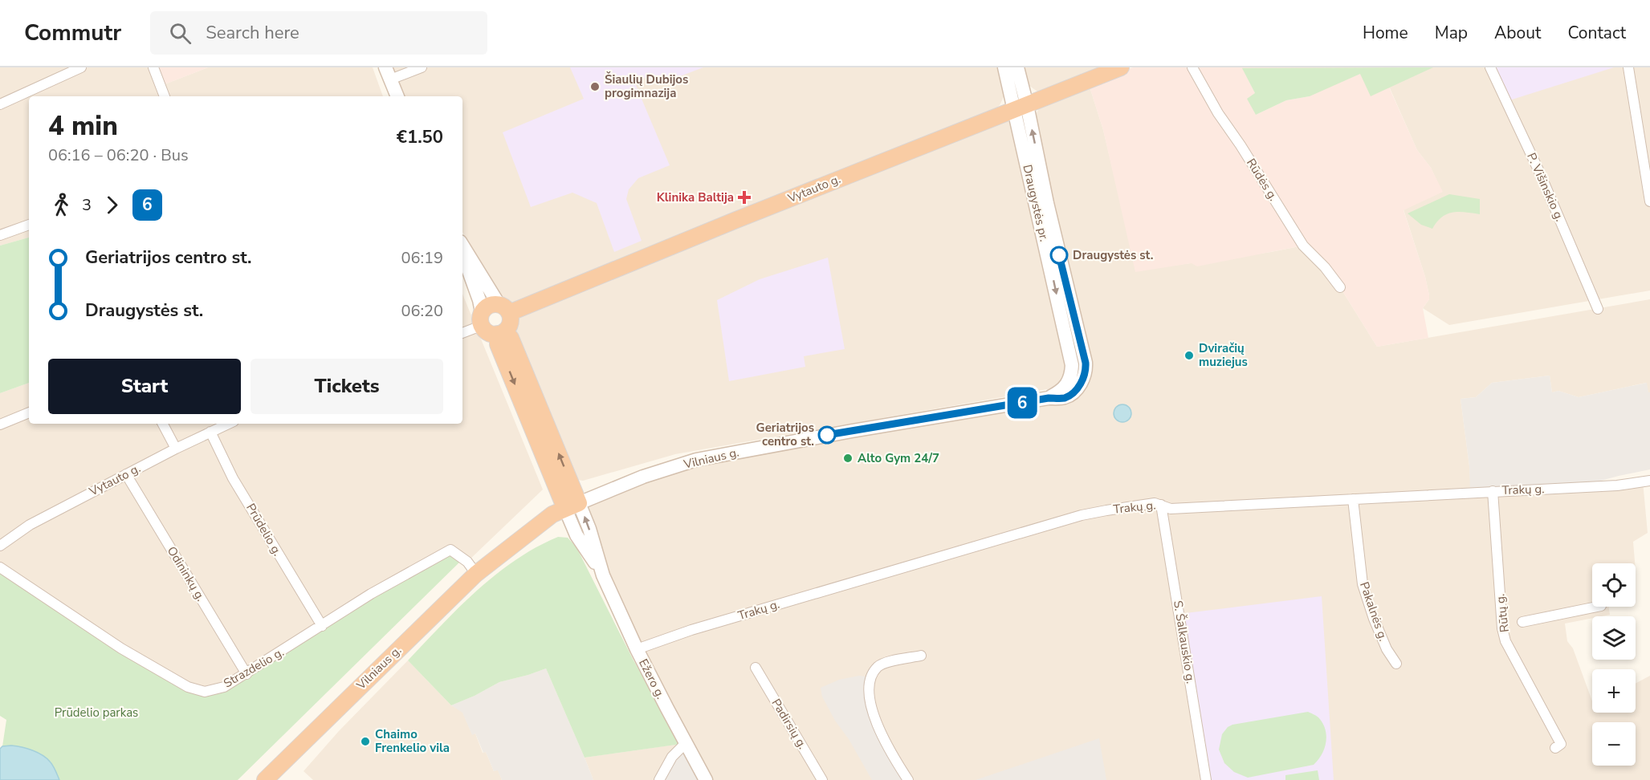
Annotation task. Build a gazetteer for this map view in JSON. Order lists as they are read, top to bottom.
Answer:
{
  "streets": {
    "highway": ["Vytauto g.", "Vilniaus g.", "Ežero g."],
    "main road": ["Draugystės pr."],
    "street": [
      "Rūdės g.",
      "P. Višinskio g.",
      "Trakų g.",
      "Prūdelio g.",
      "Odininkų g.",
      "Pakalnės g.",
      "Rūtų g.",
      "S. Šalkauskio g.",
      "Strazdelio g.",
      "Padirsių g."
    ]
  },
  "crossings": [
    ["Vytauto g.", "Draugystės pr."],
    ["Vytauto g.", "Prūdelio g."],
    ["Vytauto g.", "Odininkų g."],
    ["Vytauto g.", "Ežero g."],
    ["Draugystės pr.", "Vilniaus g."],
    ["Vilniaus g.", "Strazdelio g."],
    ["Vilniaus g.", "Ežero g."],
    ["Trakų g.", "Pakalnės g."],
    ["Trakų g.", "Rūtų g."],
    ["Trakų g.", "S. Šalkauskio g."],
    ["Trakų g.", "Ežero g."],
    ["Prūdelio g.", "Strazdelio g."],
    ["Odininkų g.", "Strazdelio g."]
  ],
  "parks": ["Prūdelio parkas"],
  "places": {
    "other": [
      "Šiaulių Dubijos progimnazija",
      "Draugystės st.",
      "Dviračių muziejus",
      "Geriatrijos centro st.",
      "Alto Gym 24/7",
      "Chaimo Frenkelio vila"
    ],
    "health": ["Klinika Baltija"]
  },
  "lines": ["bus line 6"],
  "page": {
    "header": "Commutr",
    "search": "Search here",
    "nav": [
      "Home",
      "Map",
      "About",
      "Contact"
    ],
    "on_map": "6",
    "heading": ["4 min", "06:16 – 06:20 · Bus", "€1.50"],
    "legs": ["3", "6"],
    "list": [
      {
        "name": "Geriatrijos centro st.",
        "value": "06:19"
      },
      {
        "name": "Draugystės st.",
        "value": "06:20"
      }
    ],
    "buttons": ["Start", "Tickets"],
    "map_buttons": ["+", "−"]
  }
}
